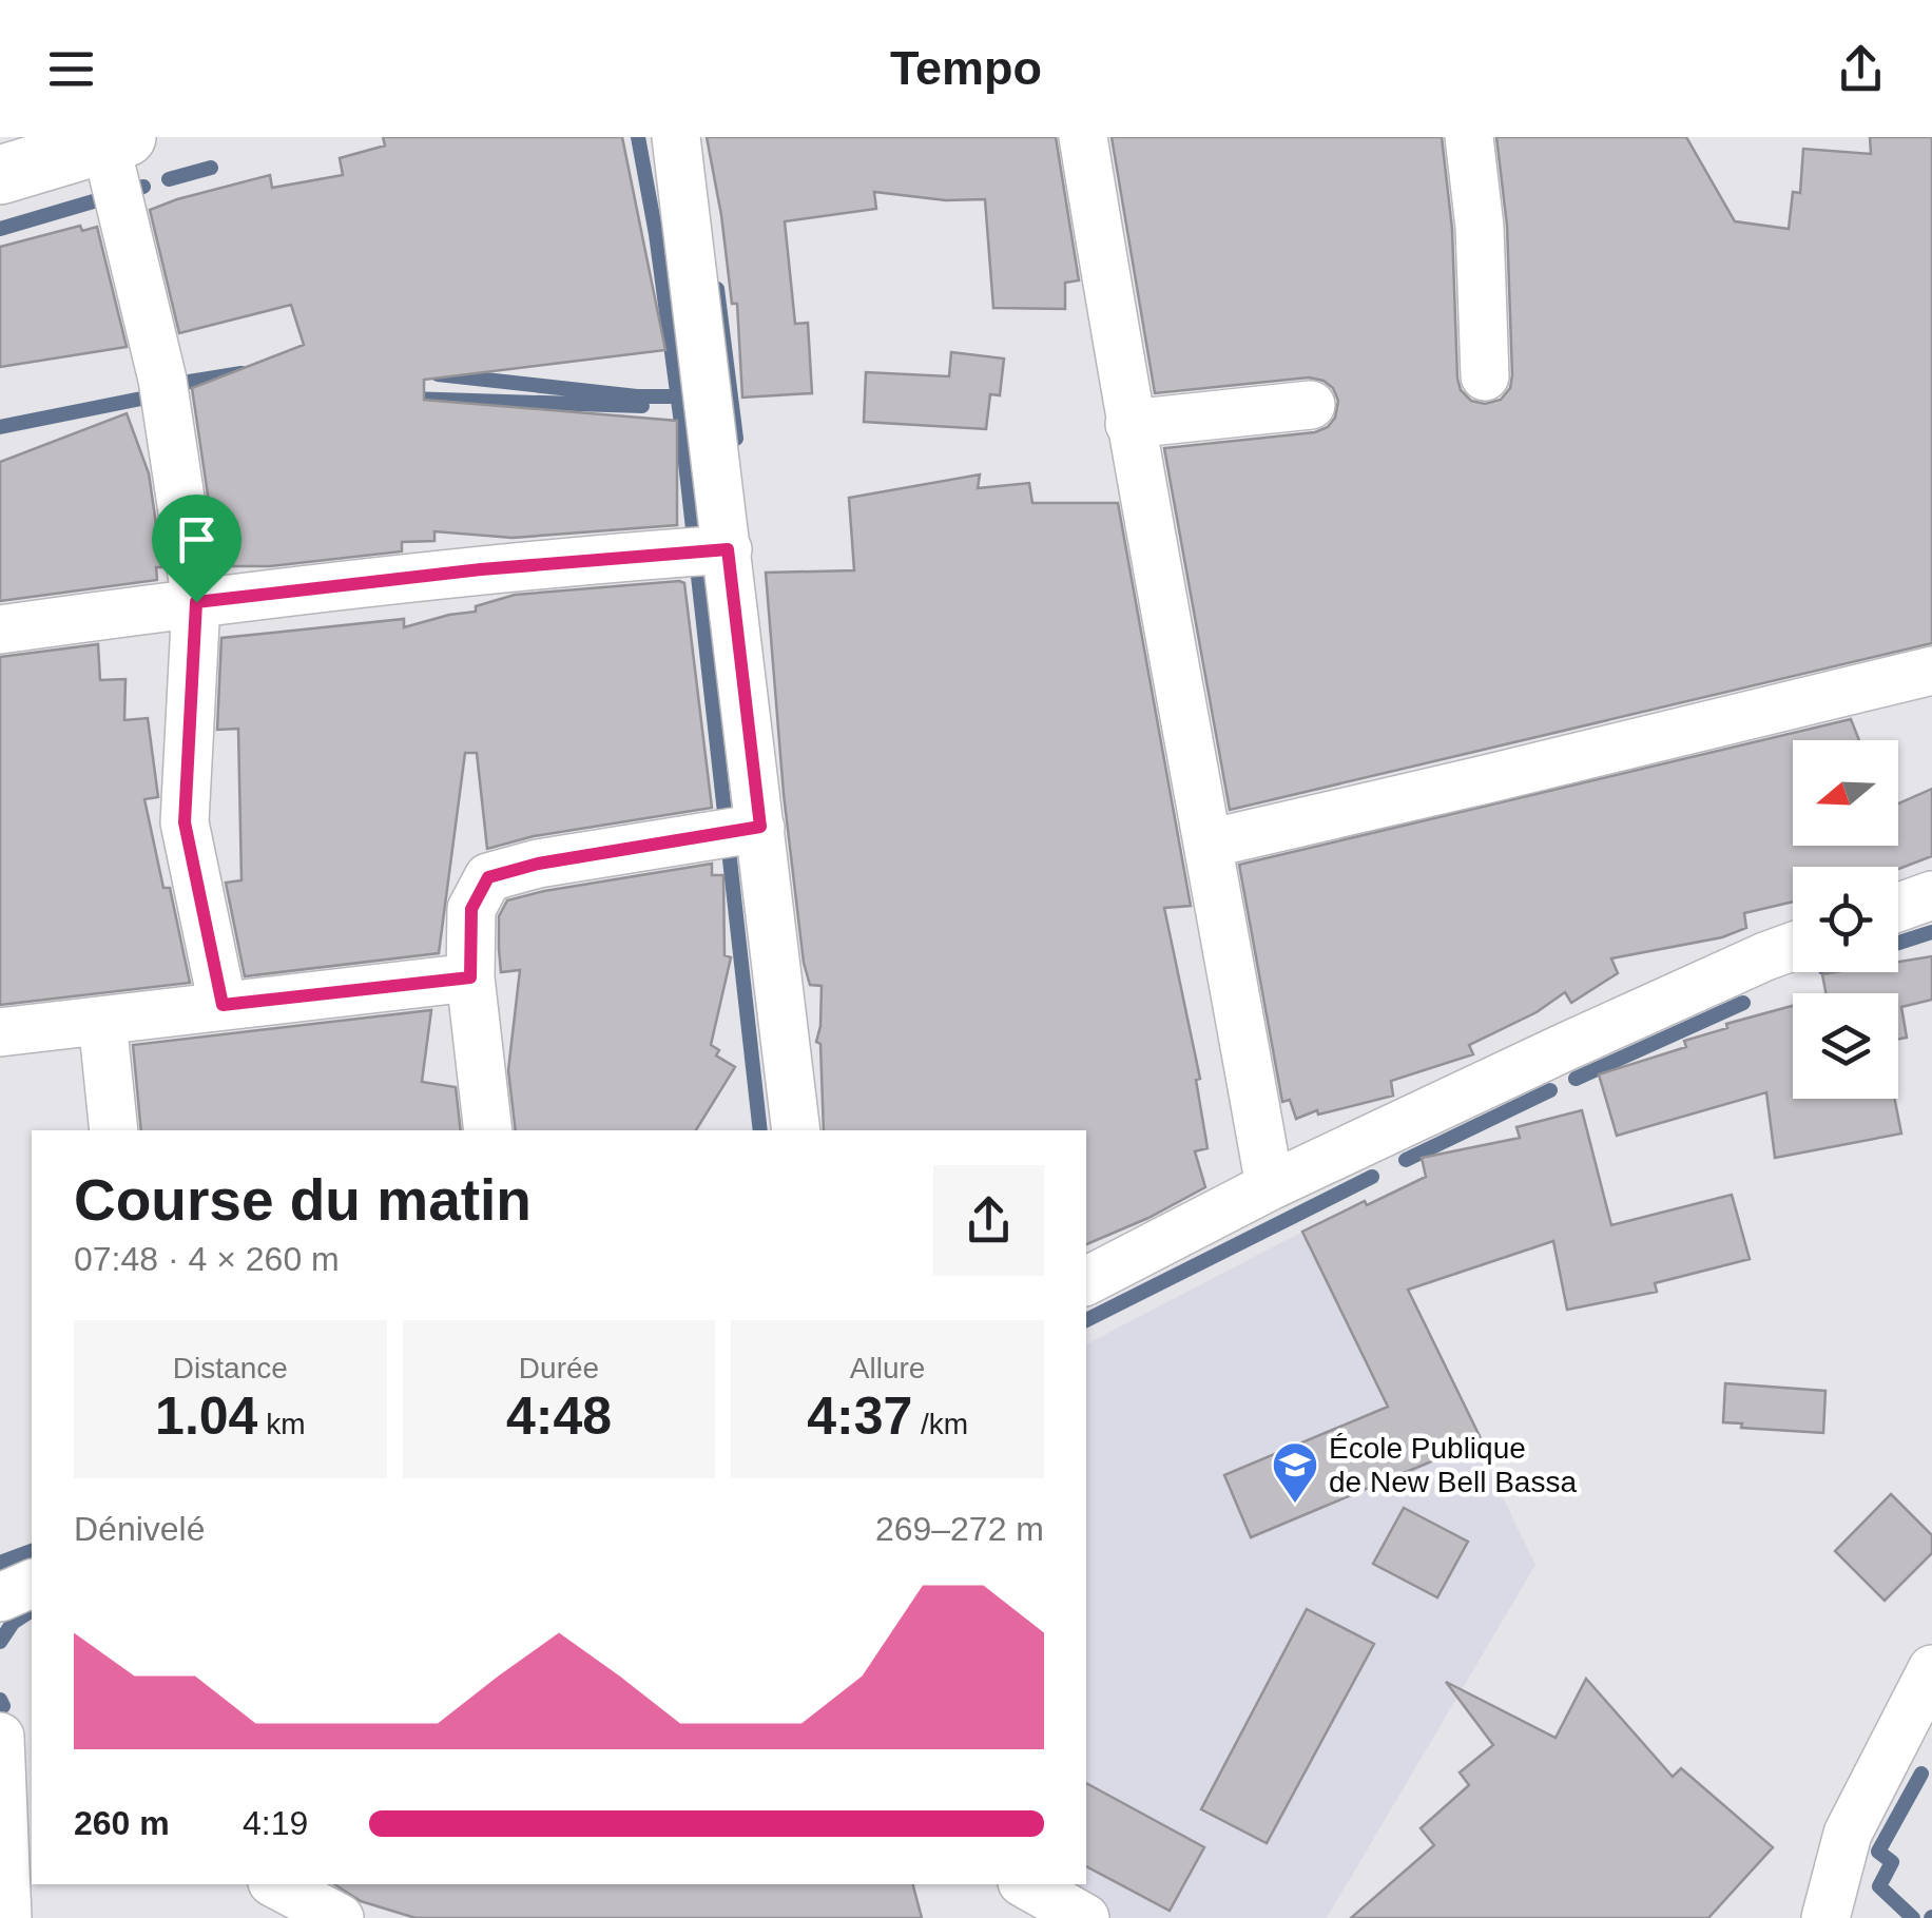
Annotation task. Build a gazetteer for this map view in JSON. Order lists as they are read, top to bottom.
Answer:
{
  "places": {
    "school or university": ["École Publique de New Bell Bassa"]
  },
  "north": "left",
  "page": {
    "header": "Tempo",
    "heading": ["Course du matin", "07:48 · 4 × 260 m"],
    "stats": [
      ["Distance", "1.04 km"],
      ["Durée", "4:48"],
      ["Allure", "4:37 /km"]
    ],
    "chart": ["Dénivelé", "269–272 m"],
    "list": [
      {
        "name": "260 m",
        "note": "4:19"
      }
    ]
  }
}
